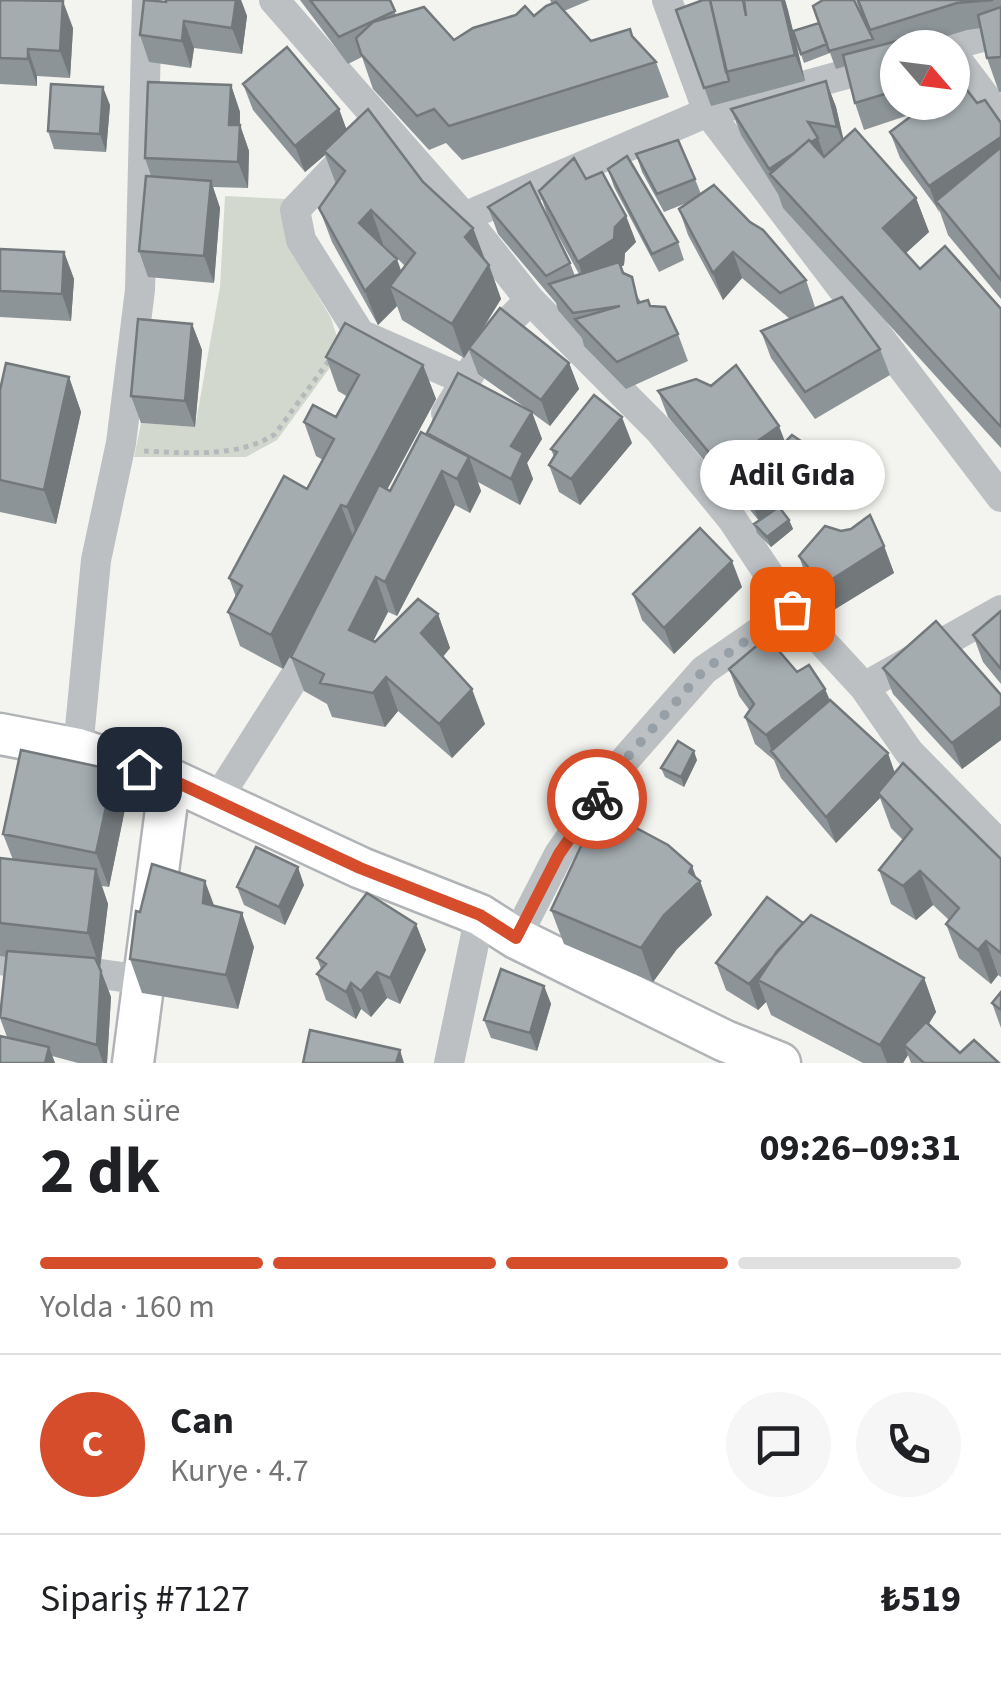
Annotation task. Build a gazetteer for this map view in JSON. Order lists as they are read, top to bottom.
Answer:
{
  "places": ["Adil Gıda"],
  "north": "bottom right",
  "page": {
    "bubble": "Adil Gıda",
    "heading": ["2 dk", "Kalan süre", "09:26–09:31"],
    "panel": [
      "Can",
      "Kurye · 4.7",
      "Sipariş #7127",
      "₺519"
    ],
    "bar": "Yolda · 160 m",
    "round": "C"
  }
}
